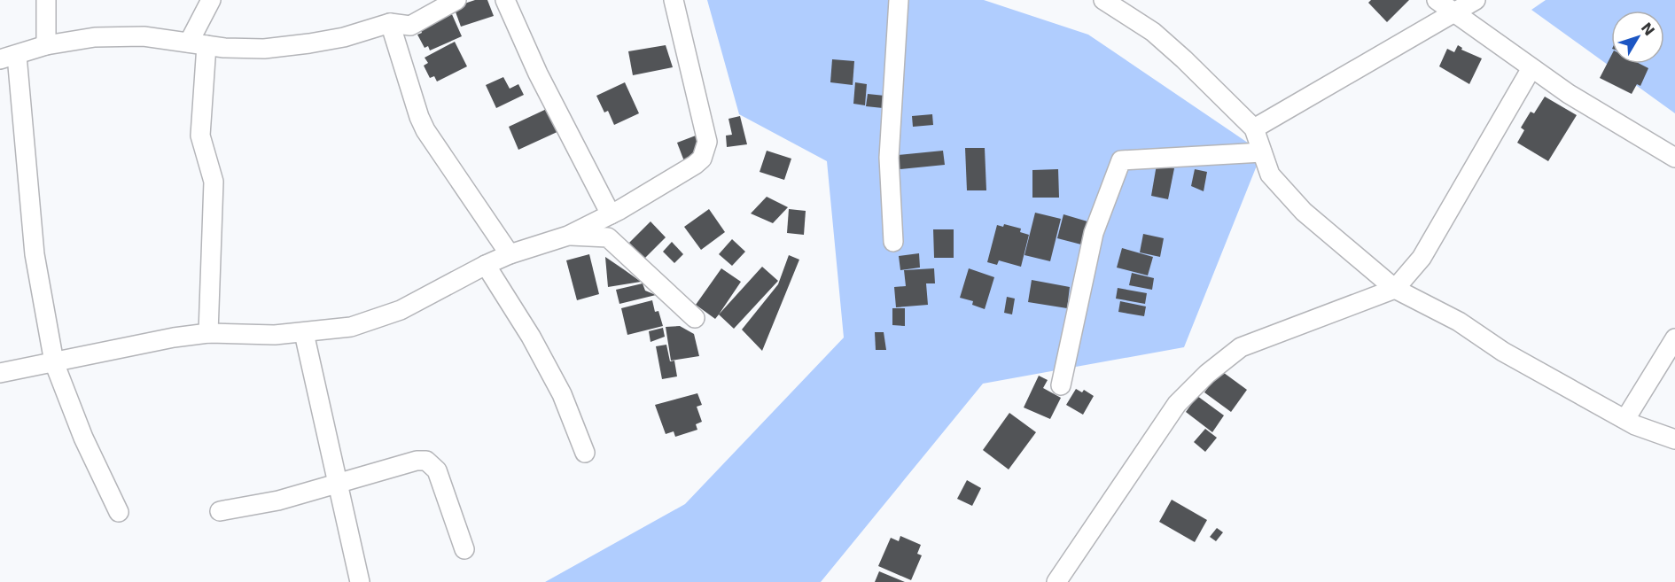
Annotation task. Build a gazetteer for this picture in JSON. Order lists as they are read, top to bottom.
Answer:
{
  "north": "top right"
}
